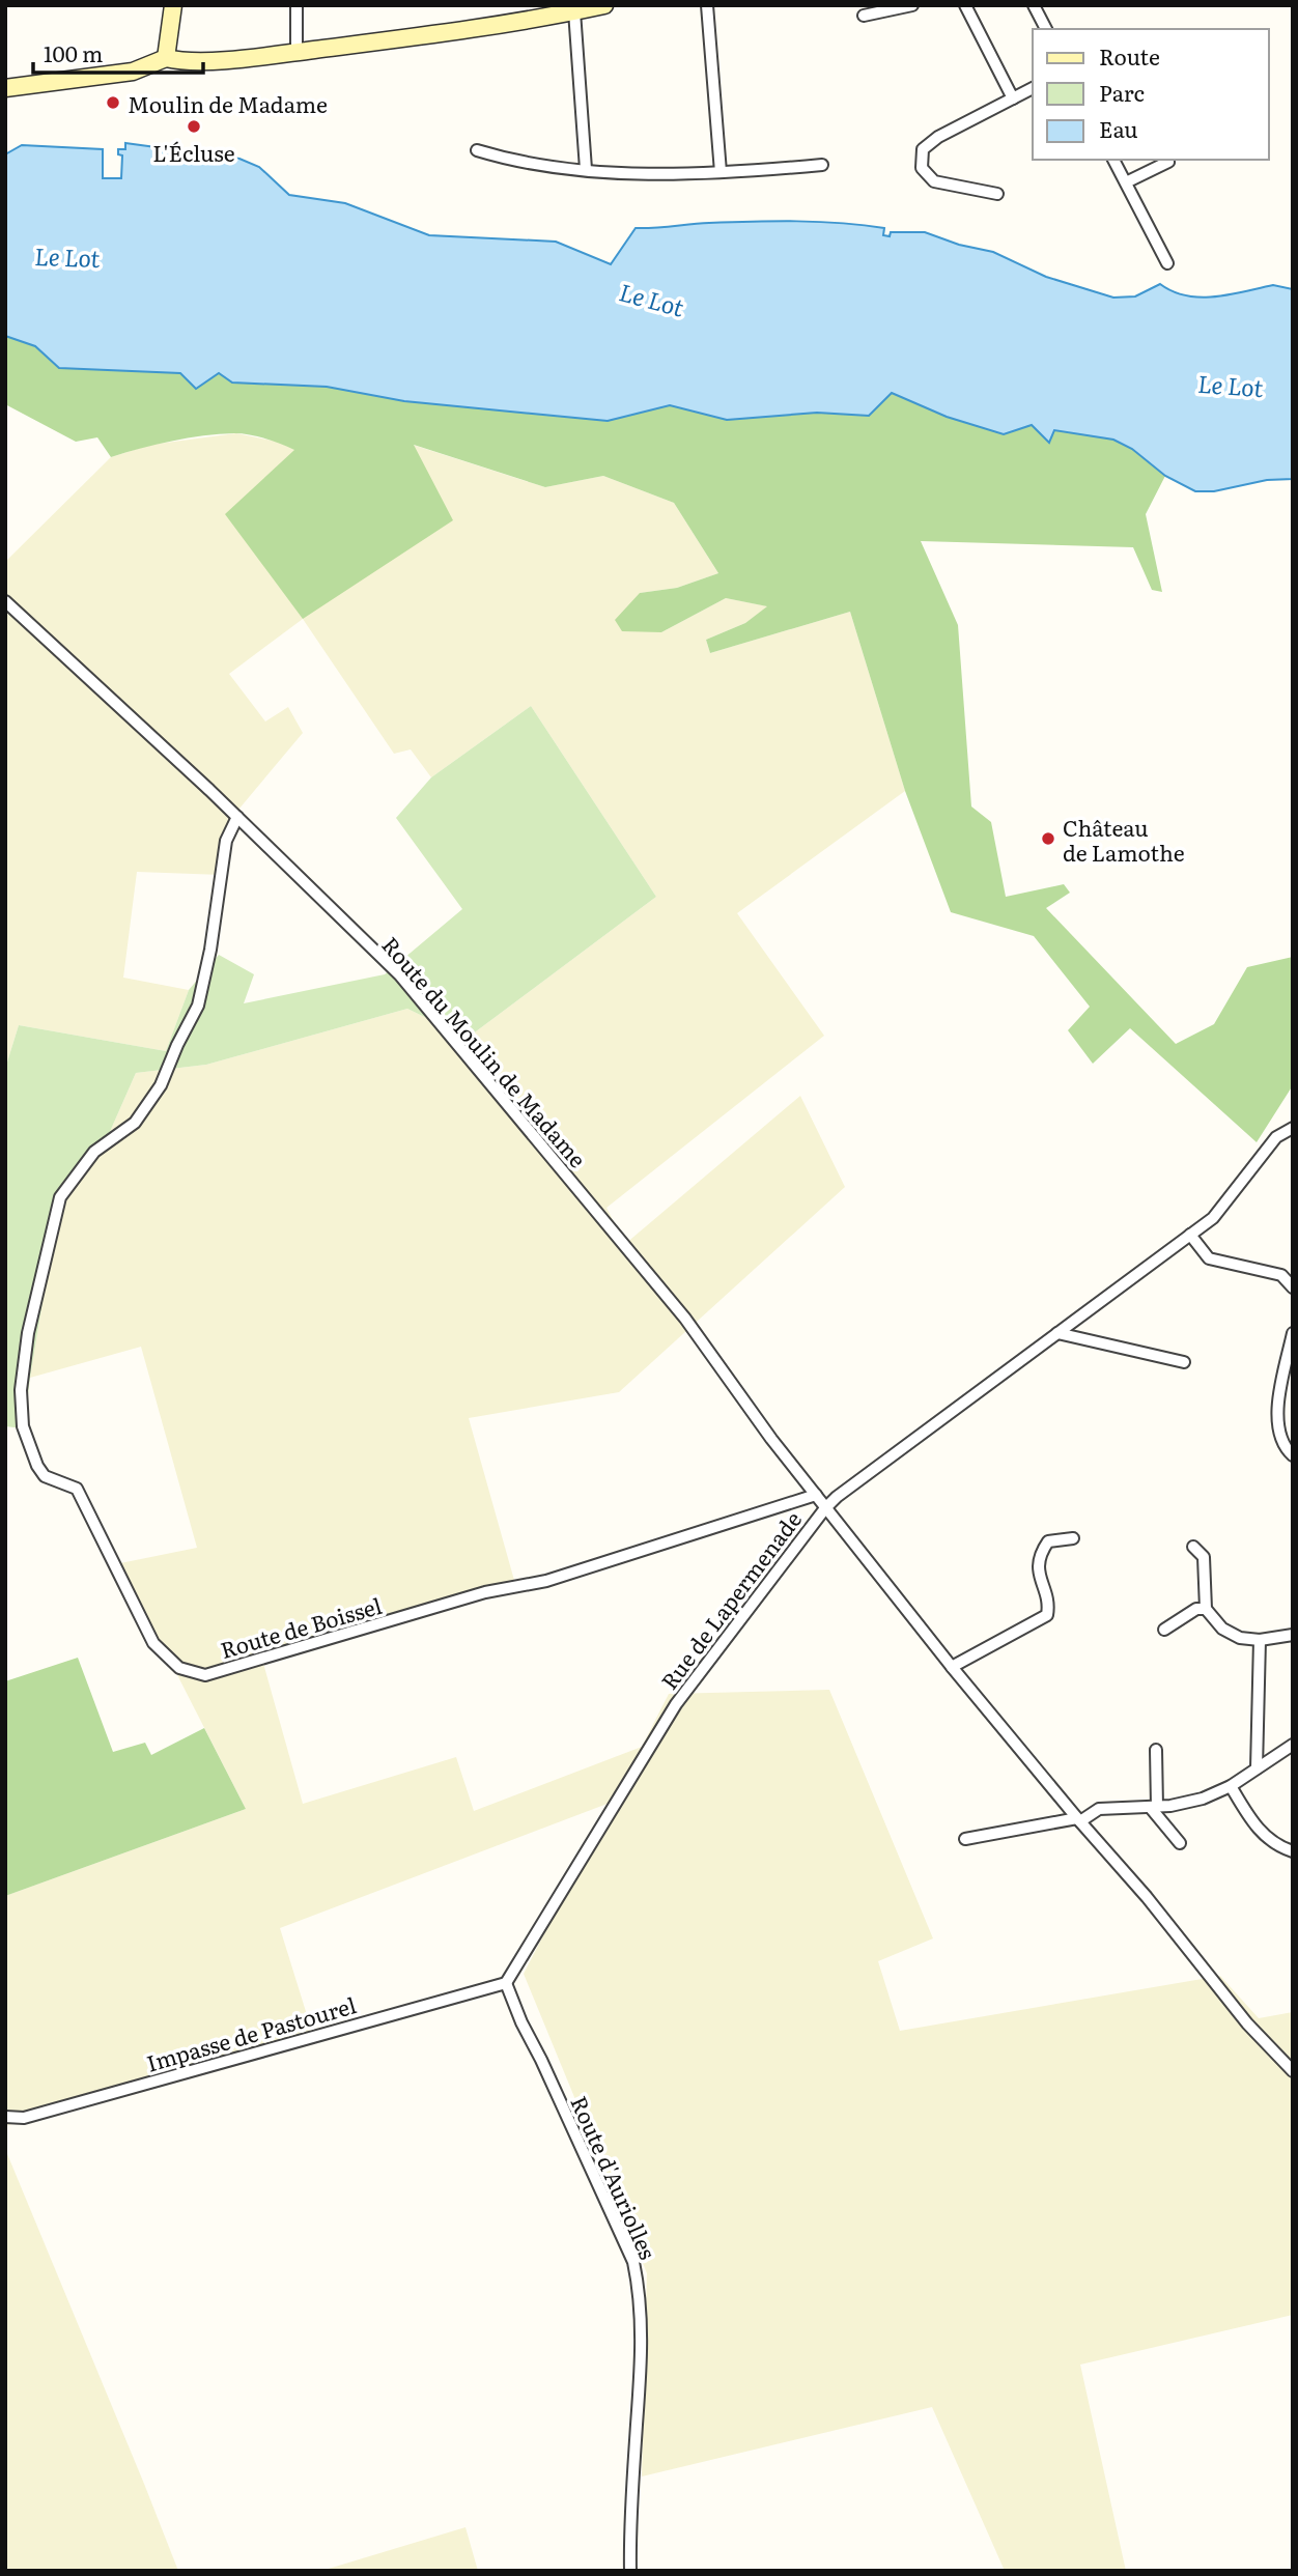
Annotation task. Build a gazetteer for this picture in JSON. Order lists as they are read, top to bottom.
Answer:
{
  "streets": {
    "street": [
      "Route du Moulin de Madame",
      "Rue de Lapermenade",
      "Route de Boissel",
      "Impasse de Pastourel",
      "Route d'Auriolles"
    ]
  },
  "crossings": [
    ["Route du Moulin de Madame", "Rue de Lapermenade"],
    ["Route du Moulin de Madame", "Route de Boissel"],
    ["Rue de Lapermenade", "Impasse de Pastourel"],
    ["Rue de Lapermenade", "Route d'Auriolles"],
    ["Impasse de Pastourel", "Route d'Auriolles"]
  ],
  "water": ["Le Lot"],
  "places": ["Moulin de Madame", "L'Écluse", "Château de Lamothe"],
  "legend": ["Route", "Parc", "Eau"],
  "scale_bar": "100 m"
}
